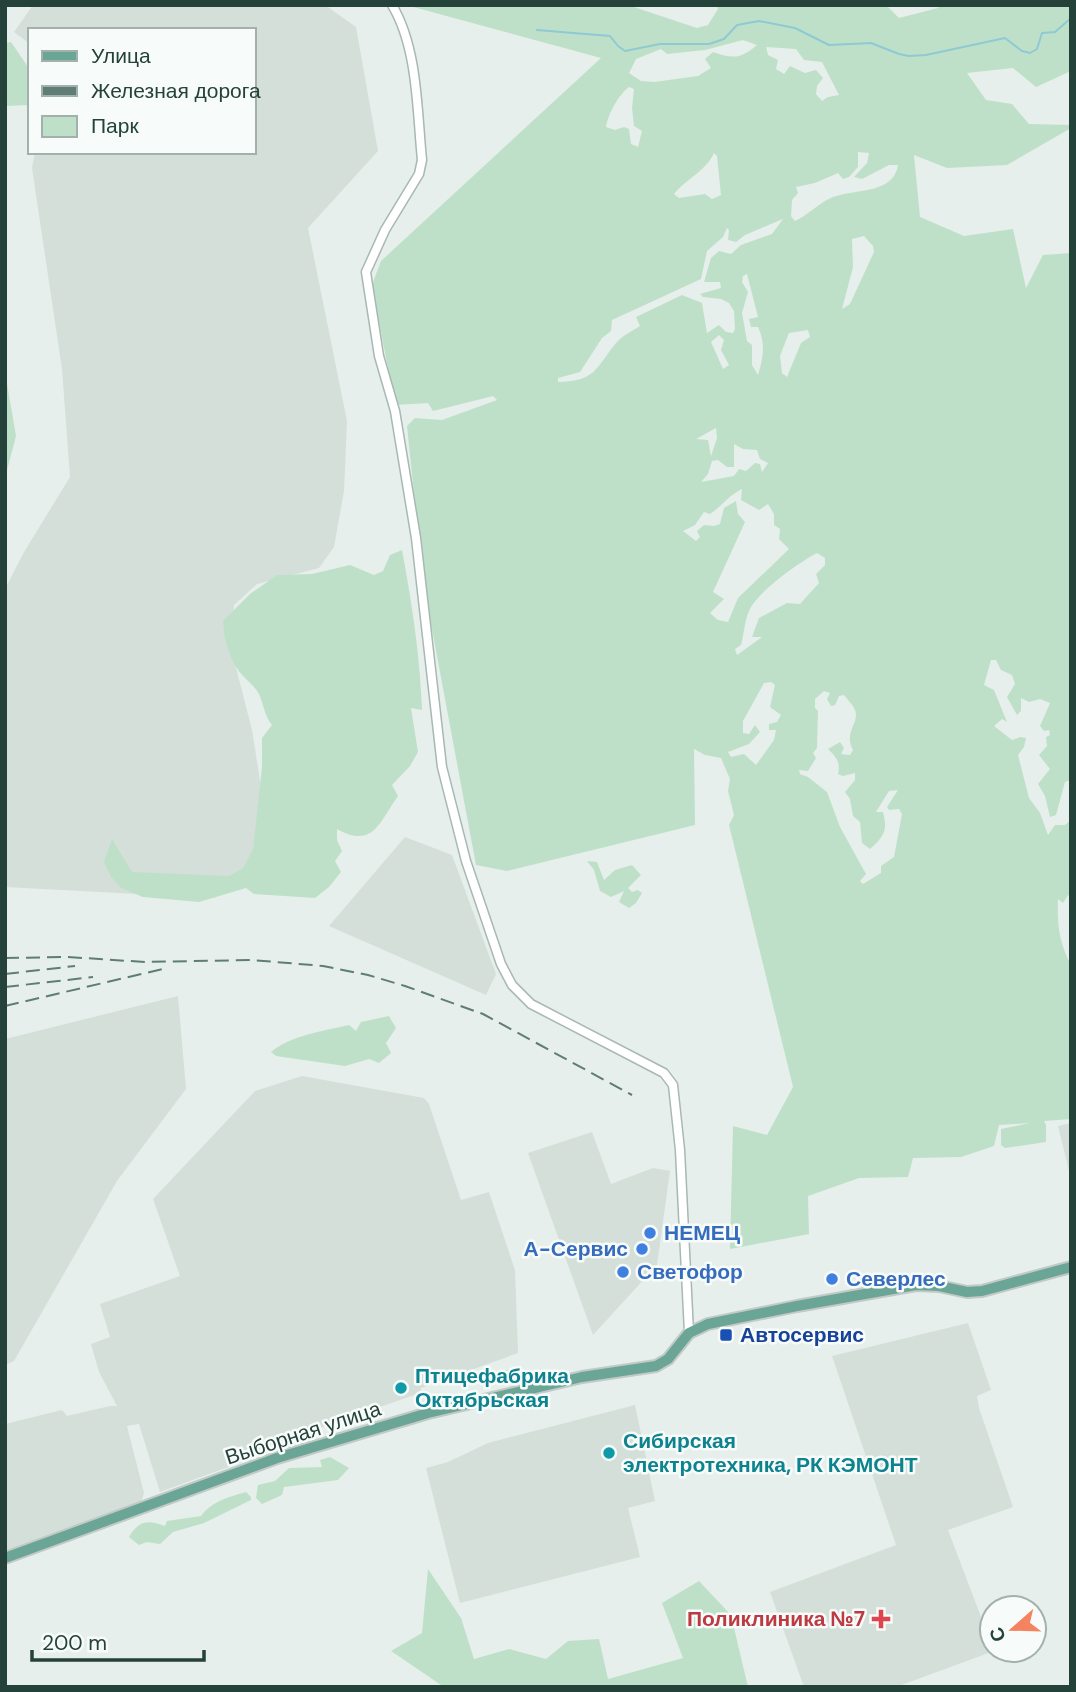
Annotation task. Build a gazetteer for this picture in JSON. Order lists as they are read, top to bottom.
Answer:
{
  "streets": {
    "main road": ["Выборная улица"]
  },
  "places": {
    "other": [
      "НЕМЕЦ",
      "А-Сервис",
      "Светофор",
      "Северлес",
      "Птицефабрика Октябрьская",
      "Сибирская электротехника, РК КЭМОНТ"
    ],
    "transit": ["Автосервис"],
    "health": ["Поликлиника №7"]
  },
  "legend": ["Улица", "Железная дорога", "Парк"],
  "scale_bar": "200 m",
  "north": "left"
}
